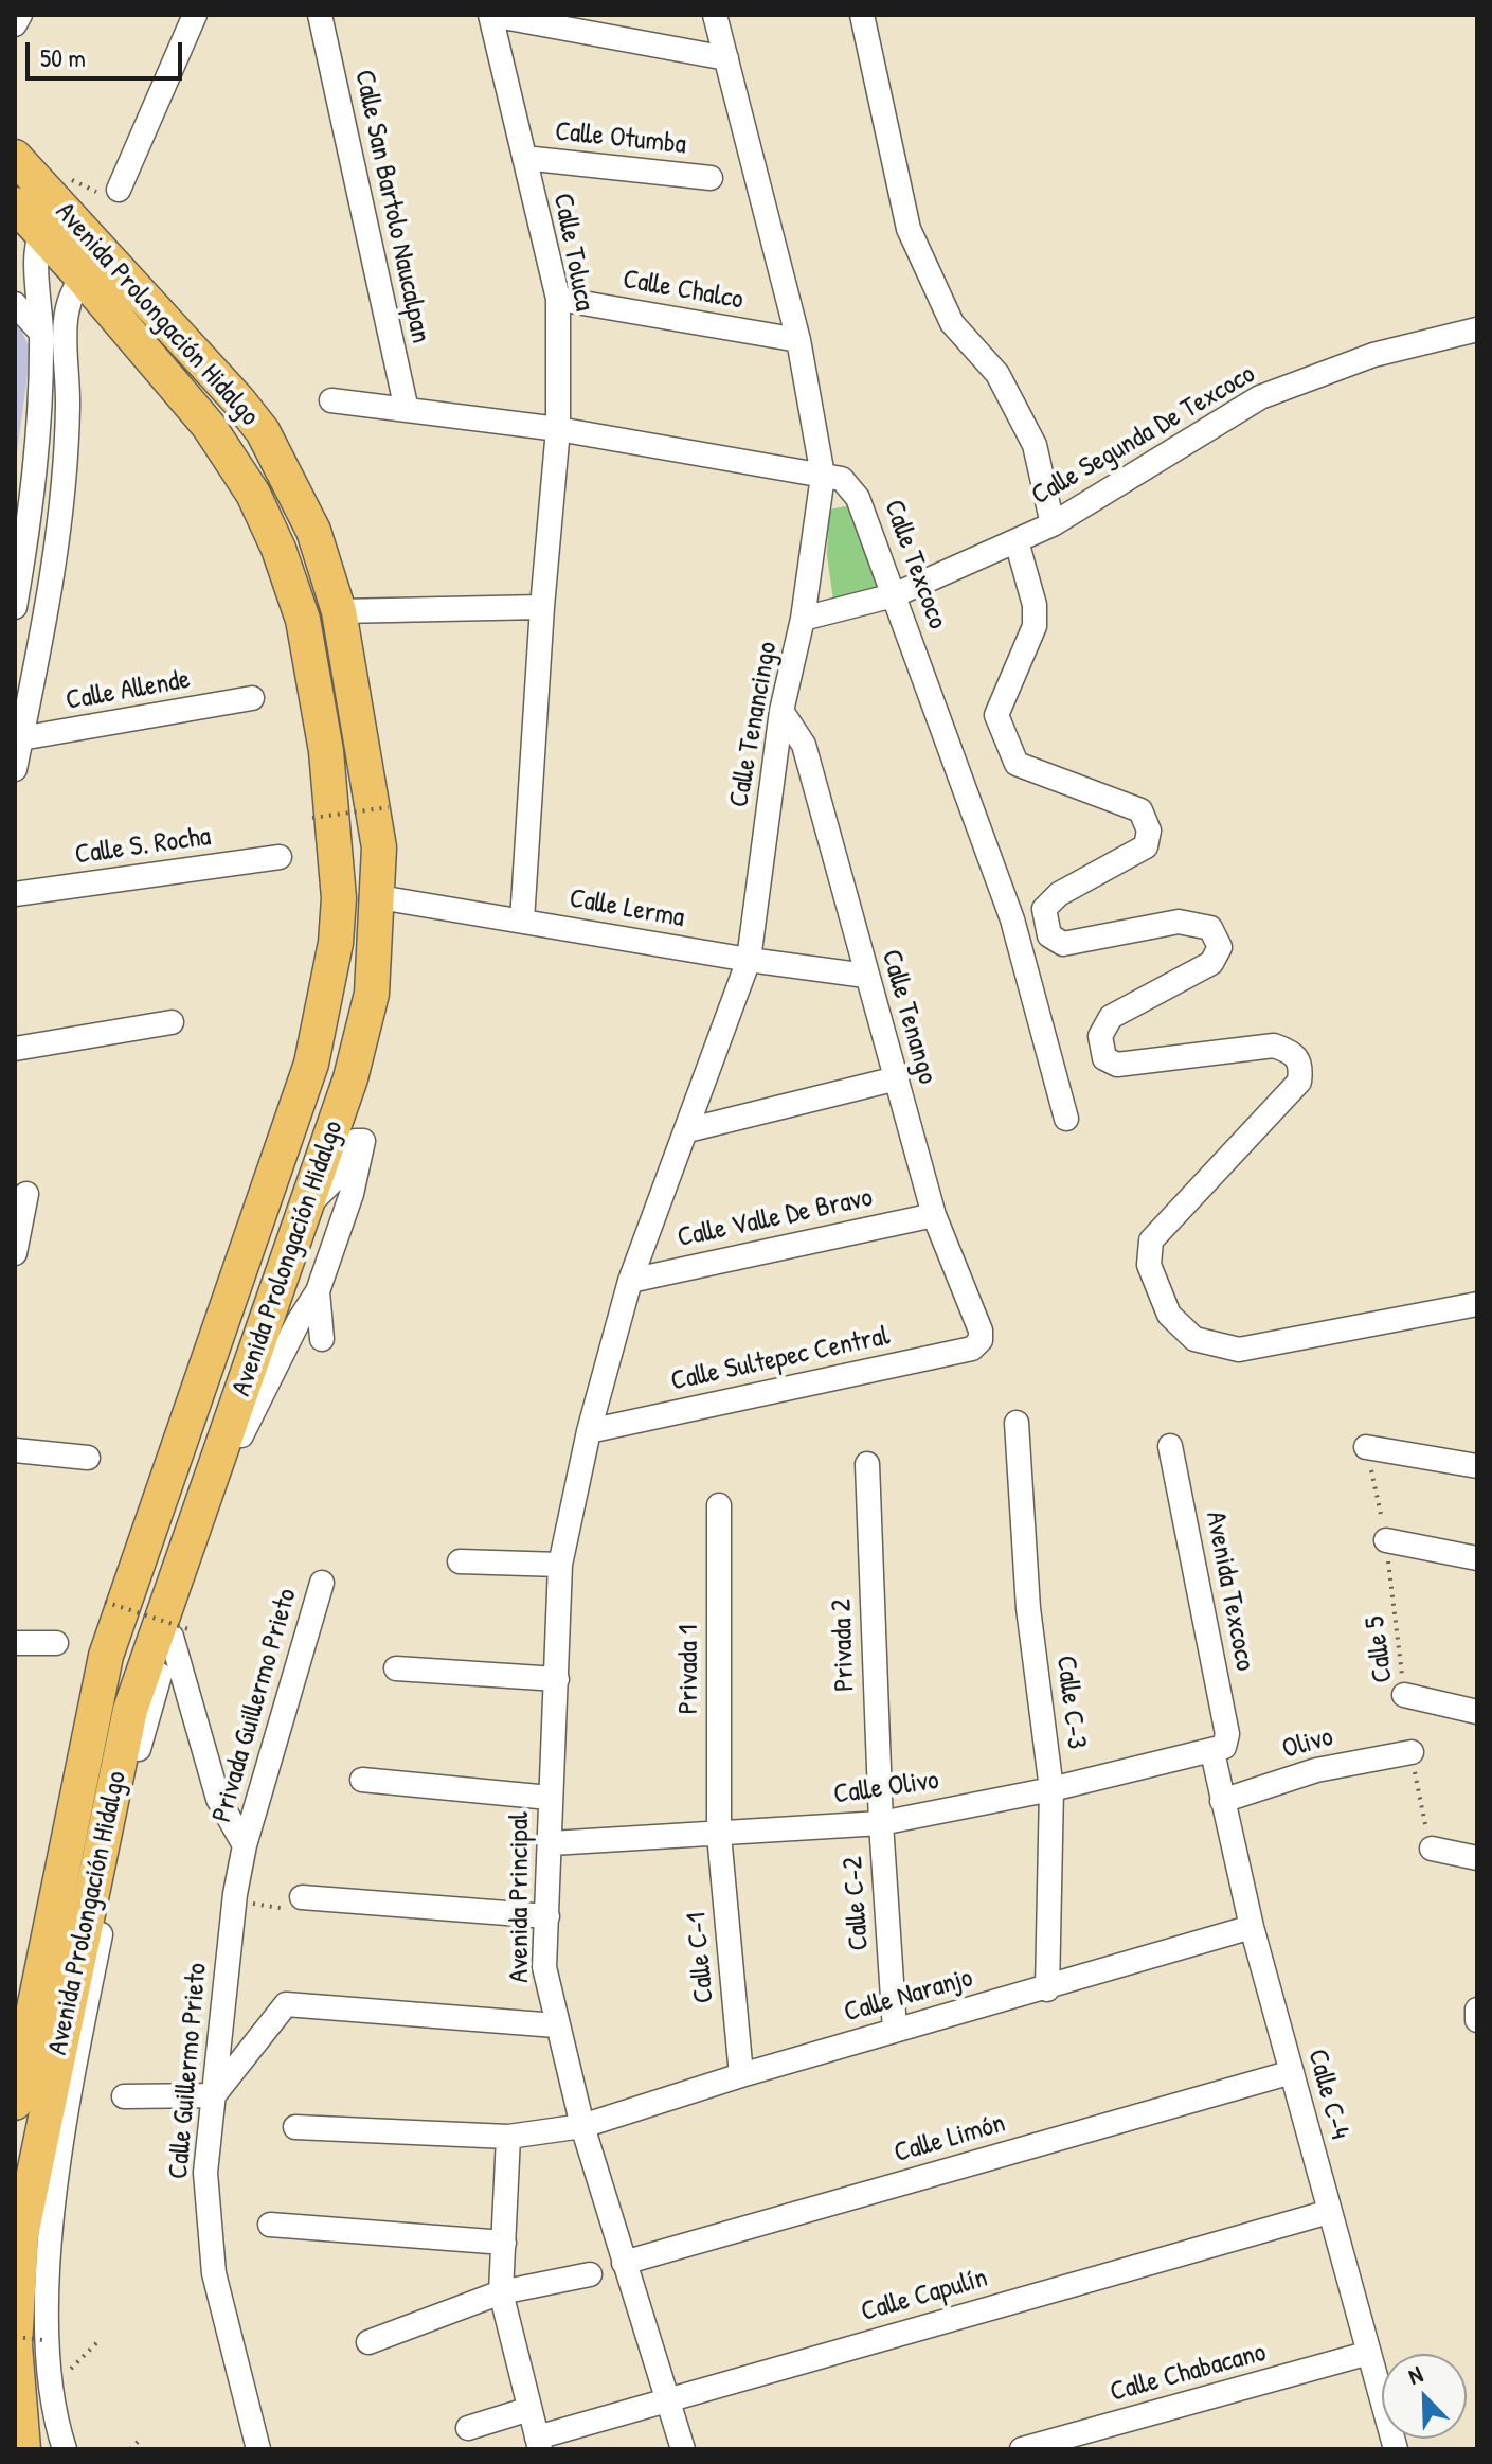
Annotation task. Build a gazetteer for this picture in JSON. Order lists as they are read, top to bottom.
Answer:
{
  "streets": {
    "highway": ["Avenida Prolongación Hidalgo"],
    "street": [
      "Calle Otumba",
      "Calle San Bartolo Naucalpan",
      "Calle Toluca",
      "Calle Chalco",
      "Calle Segunda De Texcoco",
      "Calle Texcoco",
      "Calle Allende",
      "Calle Tenancingo",
      "Calle S. Rocha",
      "Calle Lerma",
      "Calle Tenango",
      "Calle Valle De Bravo",
      "Calle Sultepec Central",
      "Avenida Texcoco",
      "Privada 2",
      "Privada 1",
      "Calle C-3",
      "Privada Guillermo Prieto",
      "Olivo",
      "Calle Olivo",
      "Avenida Principal",
      "Calle C-2",
      "Calle C-1",
      "Calle Naranjo",
      "Calle Guillermo Prieto",
      "Calle C-4",
      "Calle Limón",
      "Calle Capulín",
      "Calle Chabacano"
    ],
    "path": ["Calle 5"]
  },
  "crossings": [
    ["Calle Otumba", "Calle Toluca"],
    ["Calle San Bartolo Naucalpan", "Calle Texcoco"],
    ["Calle Toluca", "Calle Chalco"],
    ["Calle Toluca", "Calle Texcoco"],
    ["Calle Toluca", "Calle Lerma"],
    ["Calle Chalco", "Calle Tenancingo"],
    ["Avenida Prolongación Hidalgo", "Calle Lerma"],
    ["Calle Segunda De Texcoco", "Calle Texcoco"],
    ["Calle Segunda De Texcoco", "Calle Tenancingo"],
    ["Calle Texcoco", "Calle Tenancingo"],
    ["Calle Tenancingo", "Calle Lerma"],
    ["Calle Tenancingo", "Calle Tenango"],
    ["Calle Tenancingo", "Calle Valle De Bravo"],
    ["Calle Tenancingo", "Calle Sultepec Central"],
    ["Calle Tenancingo", "Avenida Principal"],
    ["Calle Lerma", "Calle Tenango"],
    ["Calle Tenango", "Calle Valle De Bravo"],
    ["Calle Tenango", "Calle Sultepec Central"],
    ["Calle Sultepec Central", "Avenida Principal"],
    ["Avenida Texcoco", "Calle Olivo"],
    ["Avenida Texcoco", "Calle C-4"],
    ["Privada 2", "Calle Olivo"],
    ["Privada 2", "Calle C-2"],
    ["Privada 1", "Calle Olivo"],
    ["Privada 1", "Calle C-1"],
    ["Calle C-3", "Calle Olivo"],
    ["Calle C-3", "Calle Naranjo"],
    ["Privada Guillermo Prieto", "Calle Guillermo Prieto"],
    ["Olivo", "Calle C-4"],
    ["Calle Olivo", "Avenida Principal"],
    ["Calle Olivo", "Calle C-2"],
    ["Calle Olivo", "Calle C-1"],
    ["Calle Olivo", "Calle C-4"],
    ["Avenida Principal", "Calle Naranjo"],
    ["Avenida Principal", "Calle Limón"],
    ["Avenida Principal", "Calle Capulín"],
    ["Calle C-2", "Calle Naranjo"],
    ["Calle C-1", "Calle Naranjo"],
    ["Calle Naranjo", "Calle C-4"],
    ["Calle C-4", "Calle Limón"],
    ["Calle C-4", "Calle Capulín"],
    ["Calle C-4", "Calle Chabacano"]
  ],
  "scale_bar": "50 m",
  "north": "top left"
}
